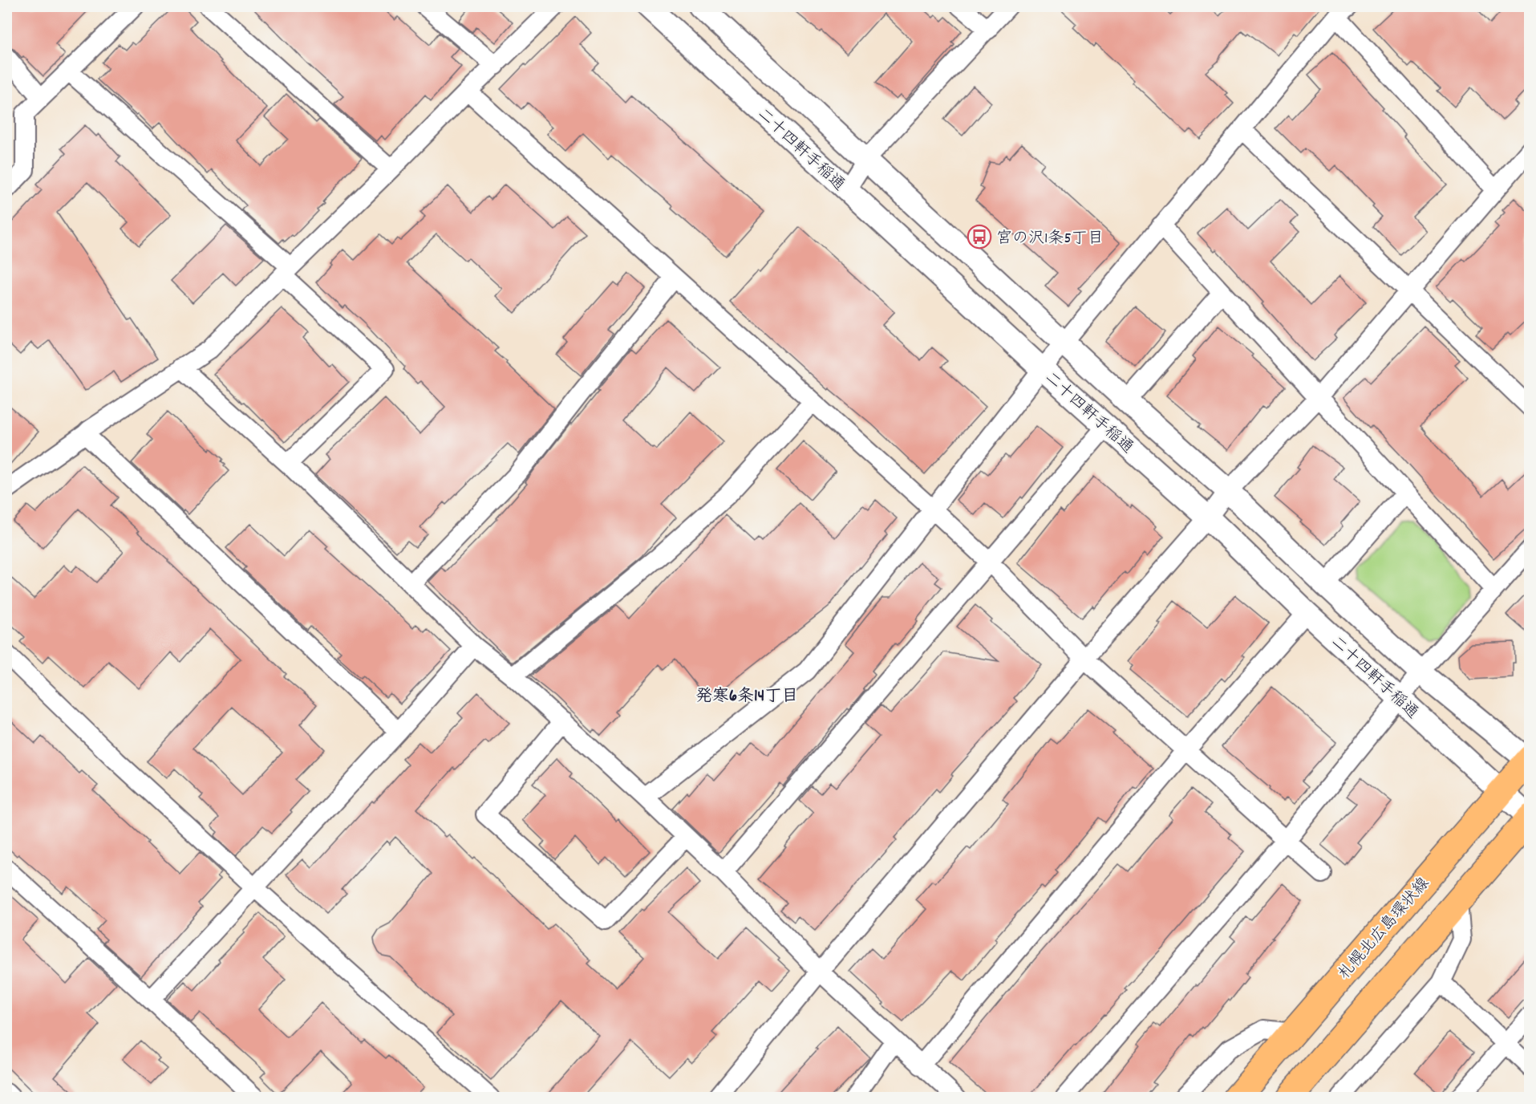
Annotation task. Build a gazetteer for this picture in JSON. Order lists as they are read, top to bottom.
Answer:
{
  "streets": {
    "main road": ["札幌北広島環状線"],
    "street": ["二十四軒手稲通"]
  },
  "crossings": [
    ["二十四軒手稲通", "札幌北広島環状線"]
  ],
  "districts": ["発寒6条14丁目"],
  "places": {
    "bus stop": ["宮の沢1条5丁目"]
  }
}
